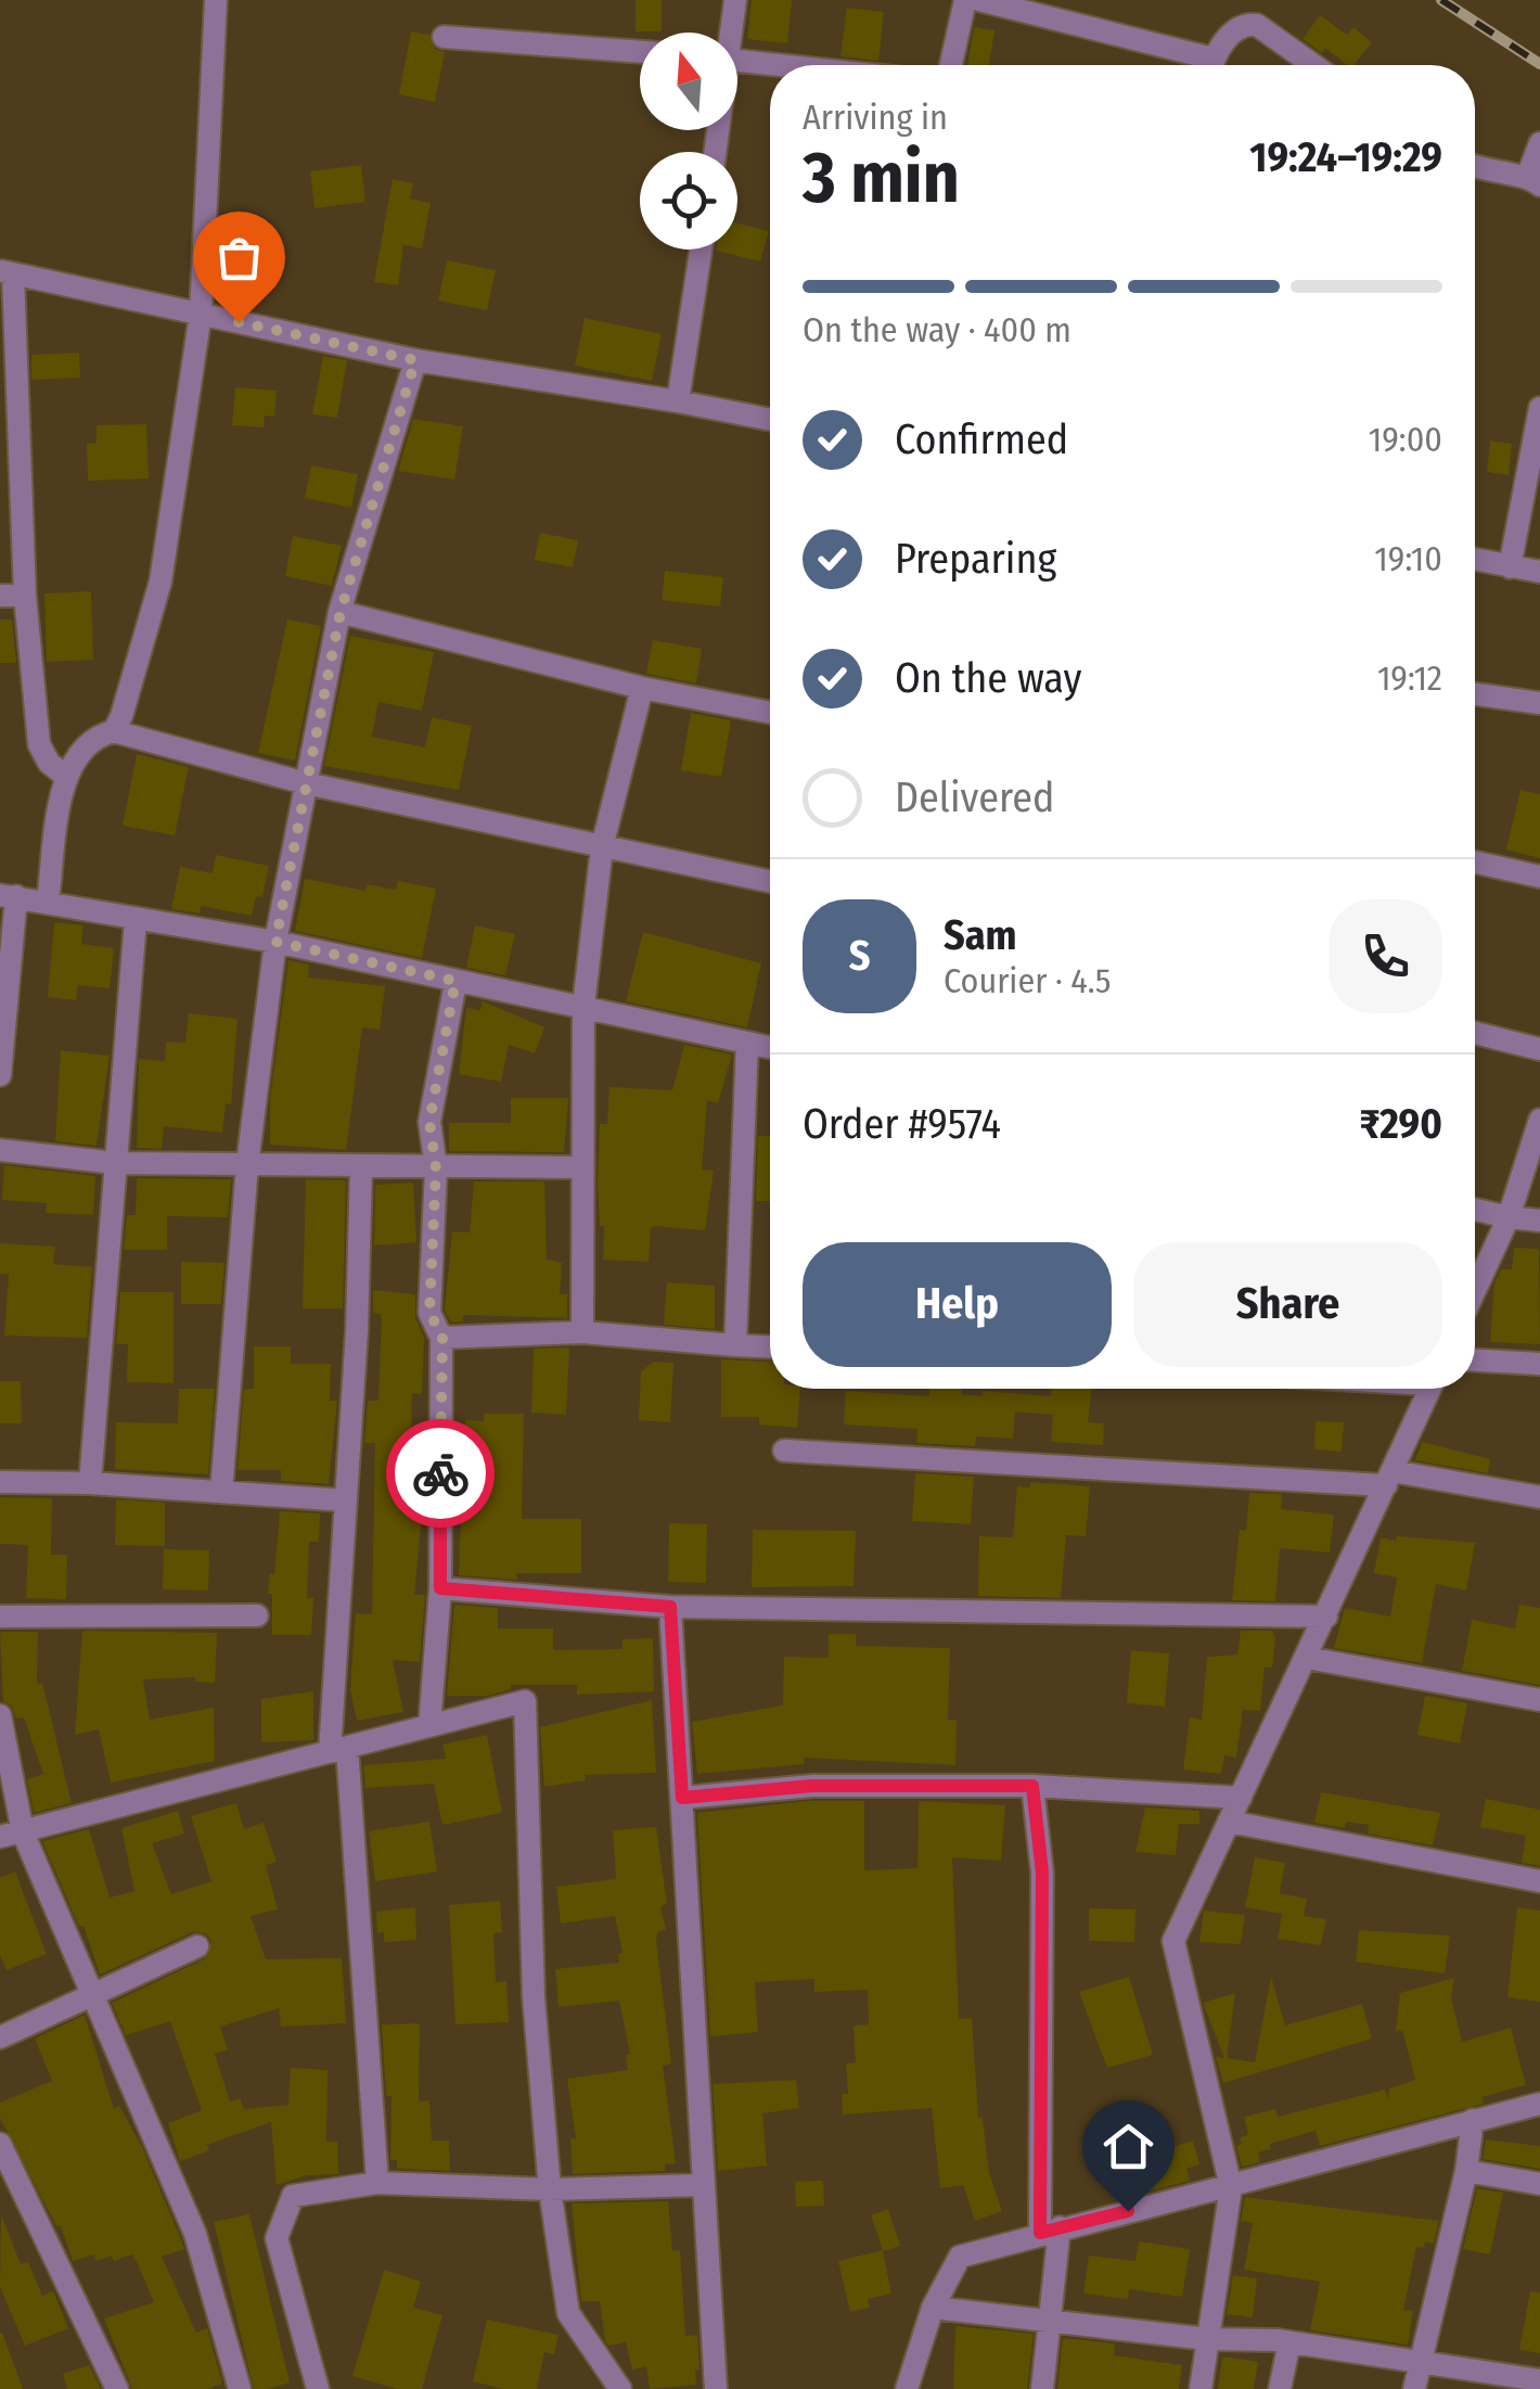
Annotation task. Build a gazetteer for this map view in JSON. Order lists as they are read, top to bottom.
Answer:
{
  "north": "top",
  "page": {
    "heading": ["3 min", "Arriving in", "19:24–19:29"],
    "panel": [
      "Sam",
      "Courier · 4.5",
      "Order #9574",
      "₹290"
    ],
    "bar": "On the way · 400 m",
    "list": [
      ["Confirmed", "19:00"],
      ["Preparing", "19:10"],
      ["On the way", "19:12"],
      "Delivered"
    ],
    "round": "S",
    "buttons": ["Help", "Share"]
  }
}
